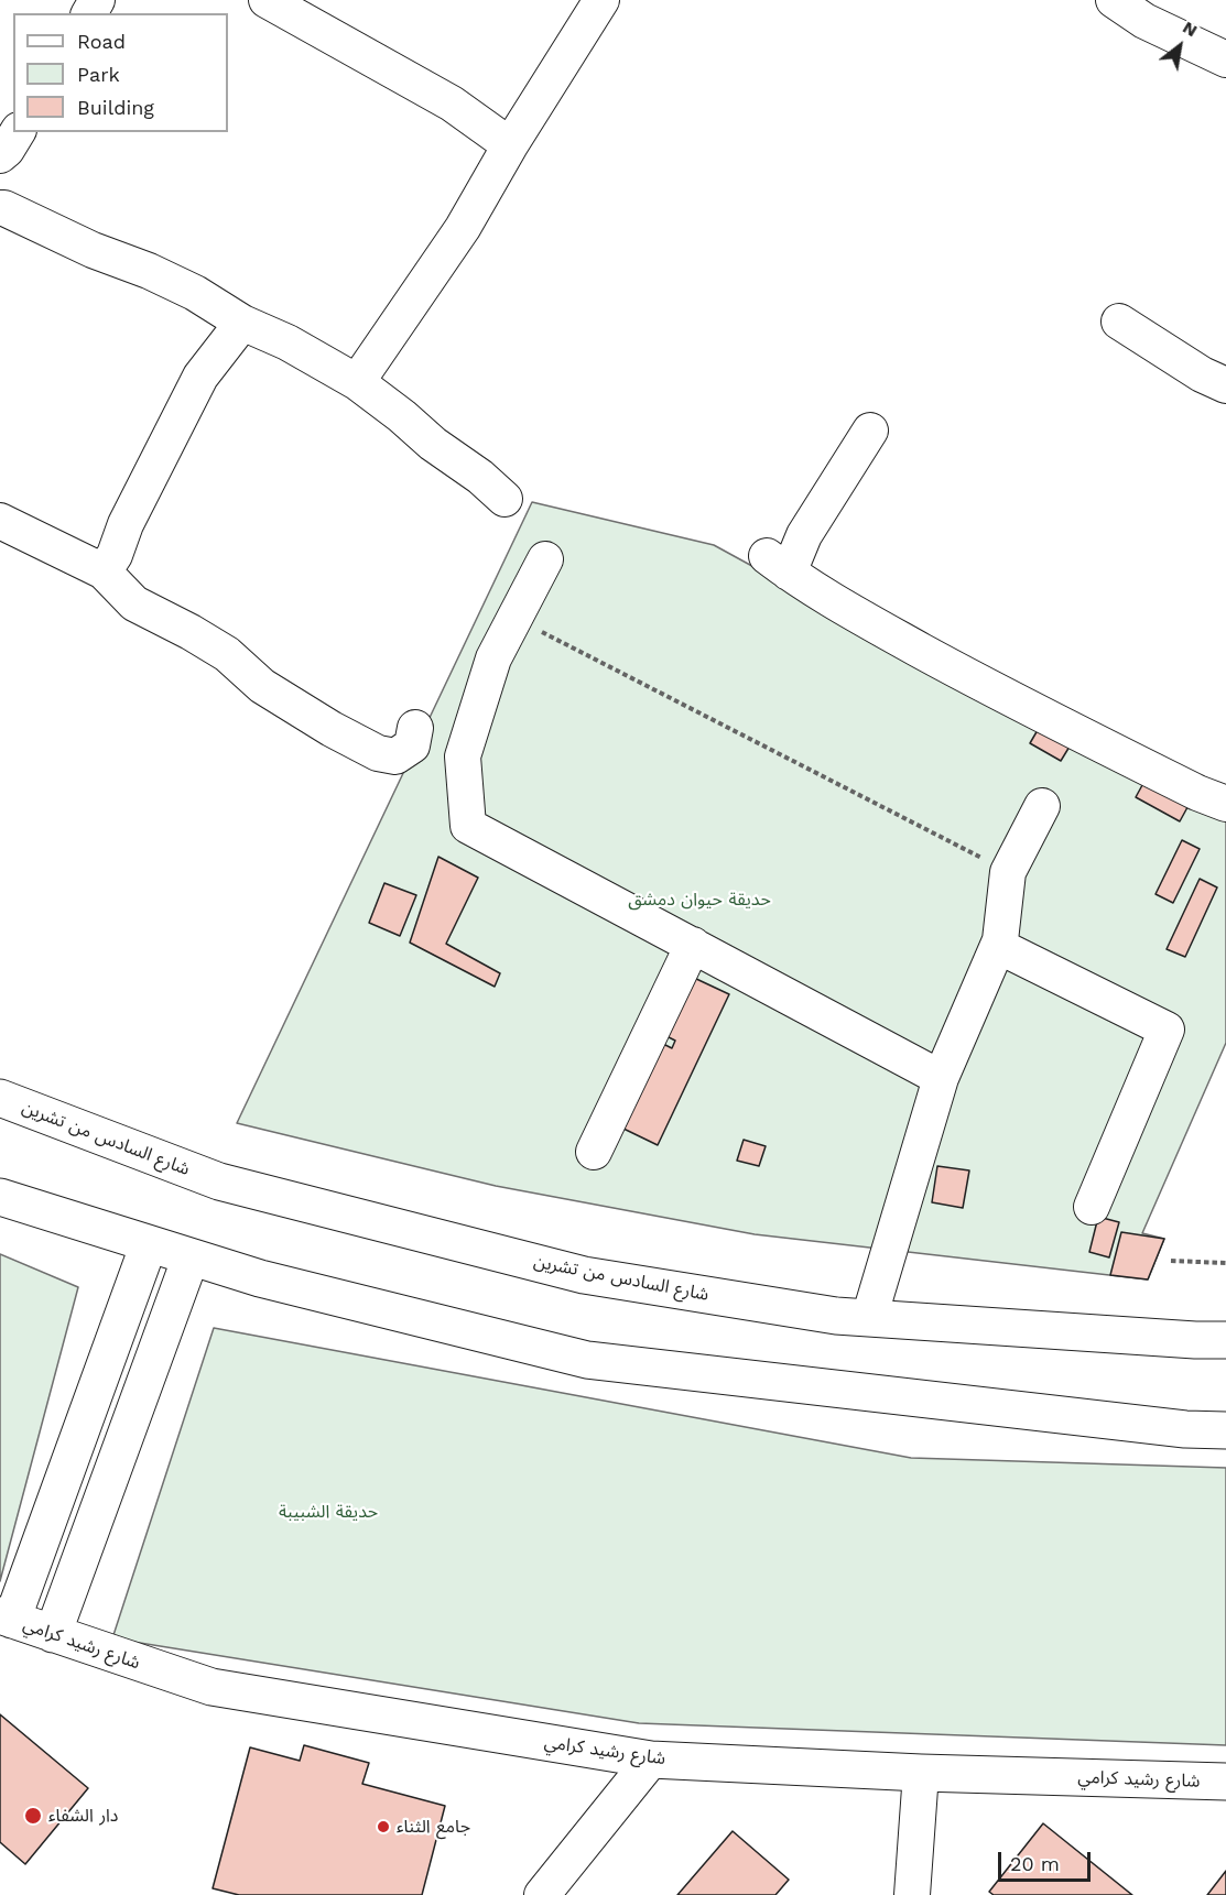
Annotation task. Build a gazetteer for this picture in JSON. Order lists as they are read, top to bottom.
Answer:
{
  "streets": {
    "main road": ["شارع السادس من تشرين", "شارع رشيد كرامي"]
  },
  "parks": ["حديقة حيوان دمشق", "حديقة الشبيبة"],
  "places": ["دار الشفاء", "جامع الثناء"],
  "legend": ["Road", "Park", "Building"],
  "scale_bar": "20 m",
  "north": "top right"
}
